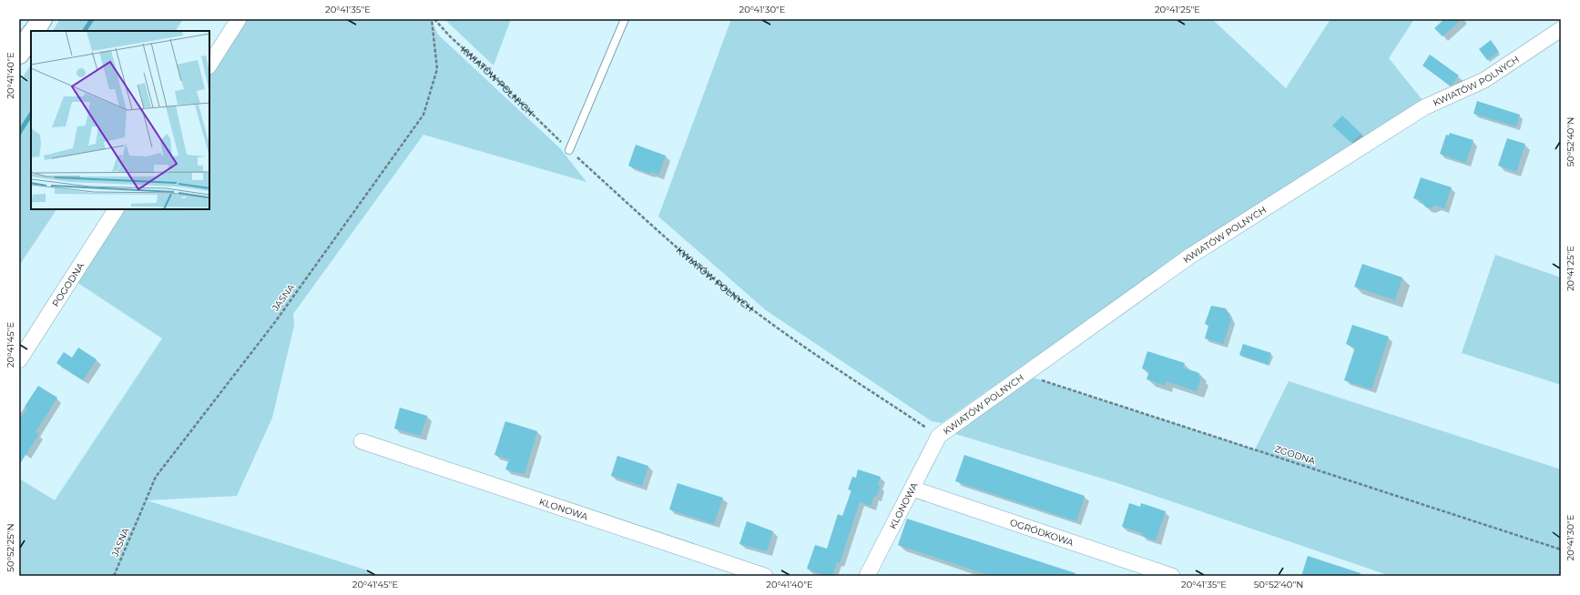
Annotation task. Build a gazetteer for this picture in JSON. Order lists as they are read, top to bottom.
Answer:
{
  "streets": {
    "street": [
      "KWIATÓW POLNYCH",
      "POGODNA",
      "KLONOWA",
      "OGRÓDKOWA"
    ],
    "path": ["JASNA", "ZGODNA"]
  },
  "crossings": [
    ["KWIATÓW POLNYCH", "JASNA"],
    ["KWIATÓW POLNYCH", "ZGODNA"],
    ["KWIATÓW POLNYCH", "KLONOWA"],
    ["KLONOWA", "OGRÓDKOWA"]
  ],
  "coordinates": [
    "20°41'35\"E",
    "20°41'30\"E",
    "20°41'25\"E",
    "20°41'40\"E",
    "50°52'40\"N",
    "20°41'45\"E",
    "50°52'25\"N"
  ]
}
